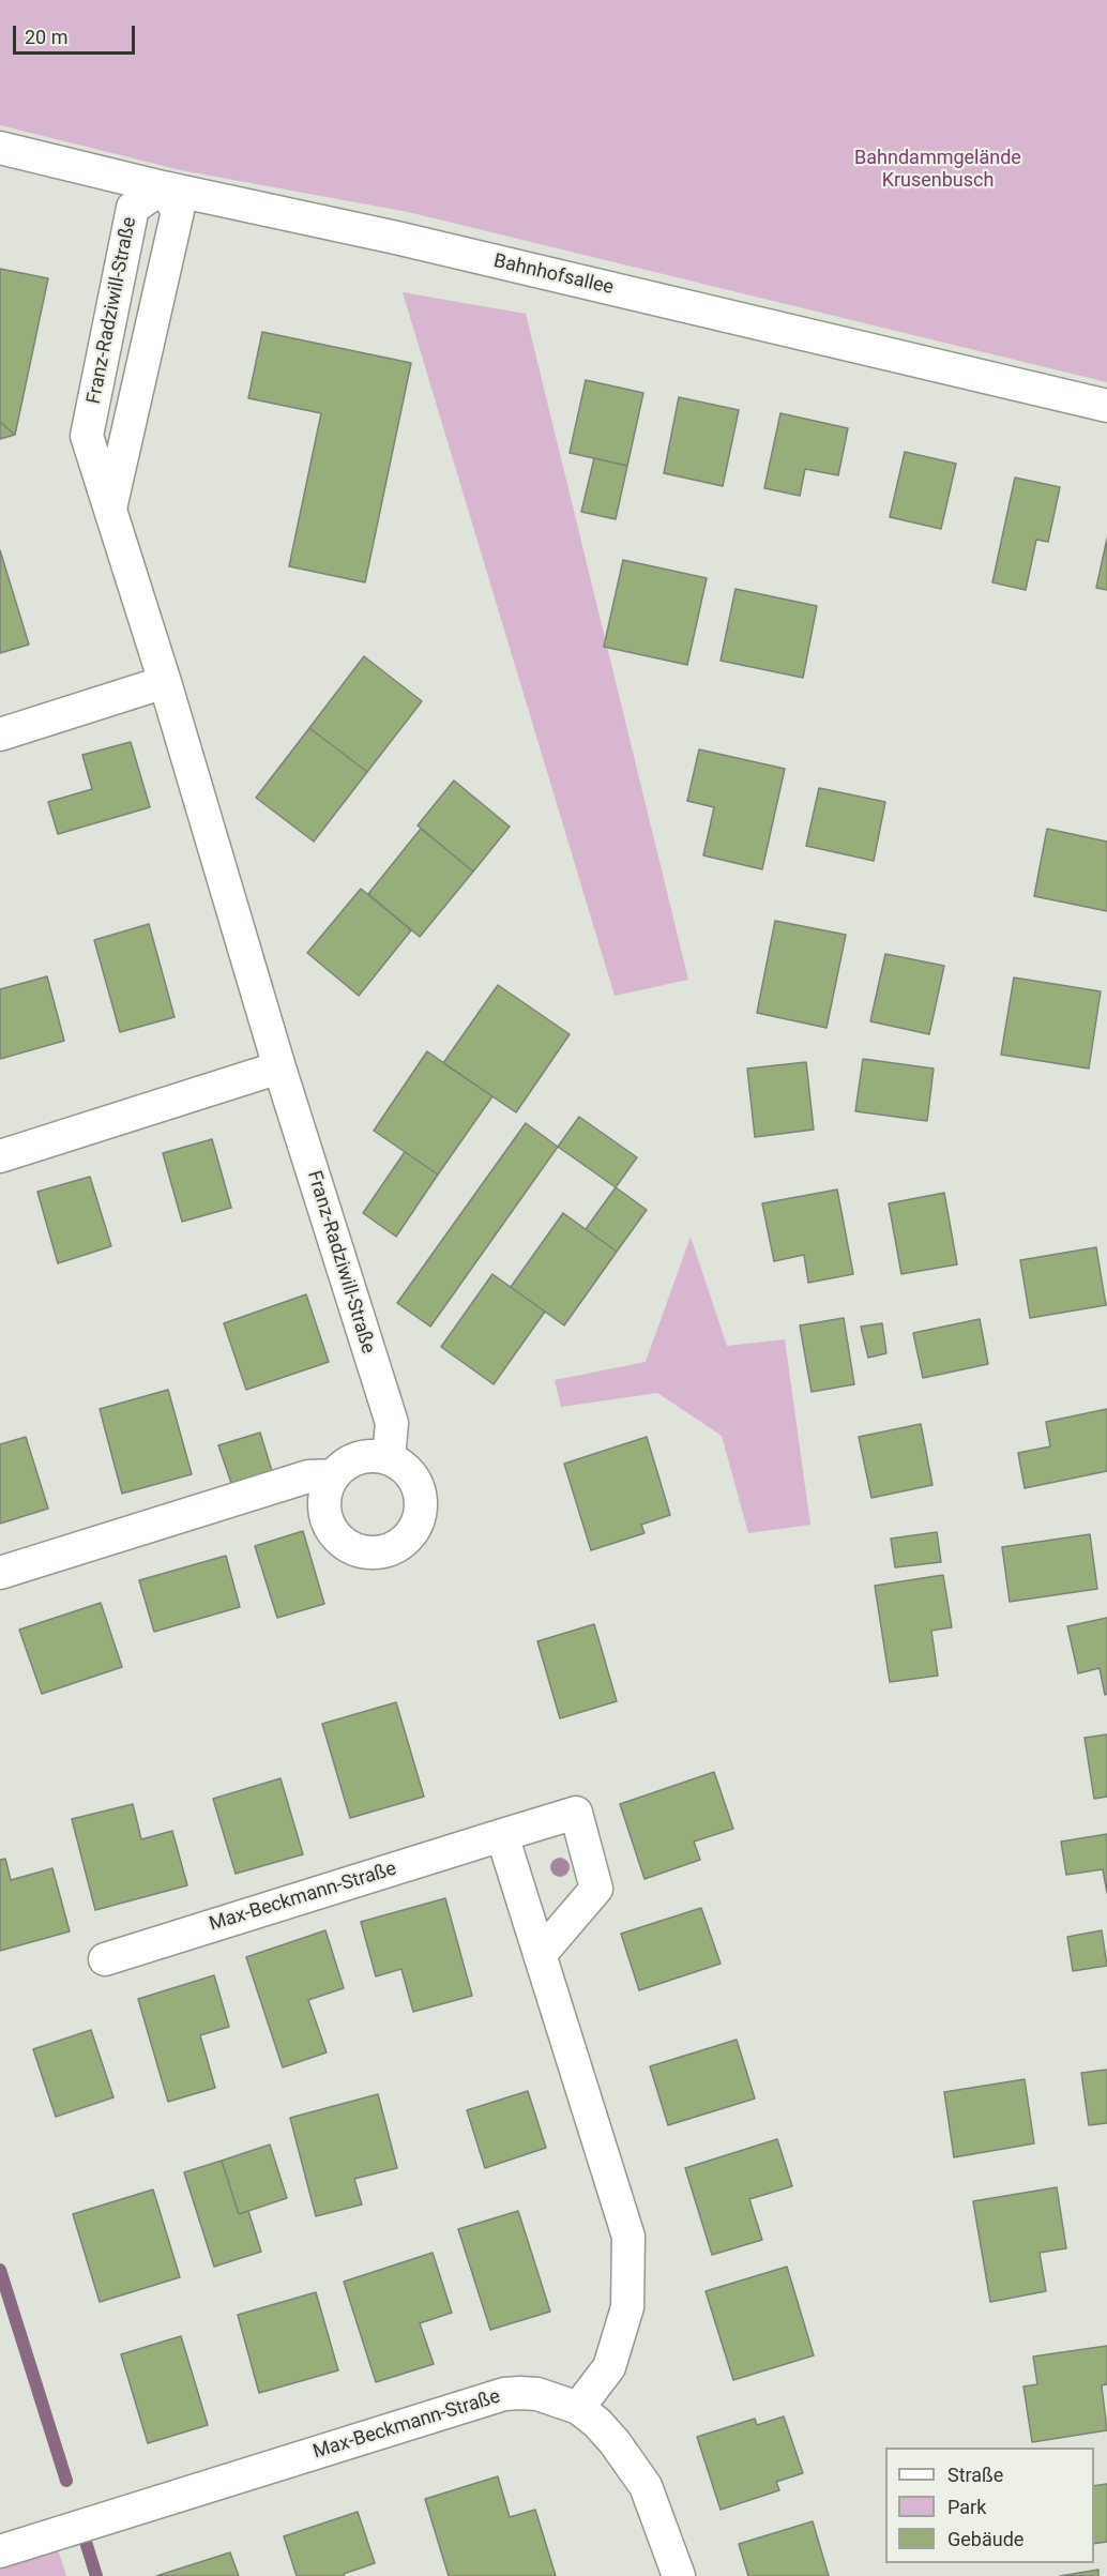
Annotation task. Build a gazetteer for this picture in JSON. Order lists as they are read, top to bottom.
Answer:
{
  "streets": {
    "street": ["Bahnhofsallee", "Franz-Radziwill-Straße", "Max-Beckmann-Straße"]
  },
  "crossings": [
    ["Bahnhofsallee", "Franz-Radziwill-Straße"]
  ],
  "parks": ["Bahndammgelände Krusenbusch"],
  "legend": ["Straße", "Park", "Gebäude"],
  "scale_bar": "20 m"
}
